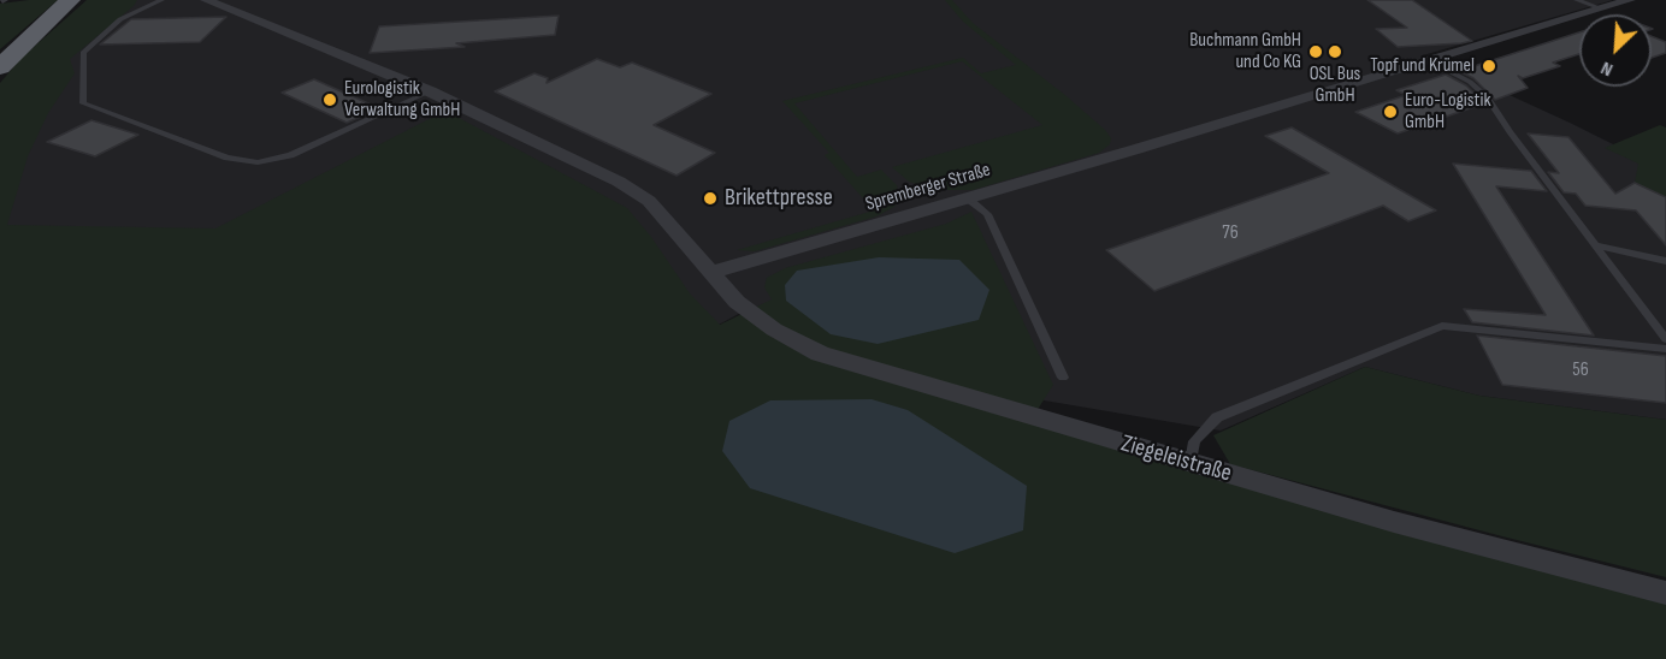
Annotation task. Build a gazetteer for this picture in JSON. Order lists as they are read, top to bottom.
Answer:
{
  "streets": {
    "street": ["Spremberger Straße", "Ziegeleistraße"]
  },
  "crossings": [
    ["Spremberger Straße", "Ziegeleistraße"]
  ],
  "places": [
    "Buchmann GmbH und Co KG",
    "OSL Bus GmbH",
    "Topf und Krümel",
    "Eurologistik Verwaltung GmbH",
    "Euro-Logistik GmbH",
    "Brikettpresse"
  ],
  "house_numbers": ["76", "56"],
  "north": "bottom left"
}
